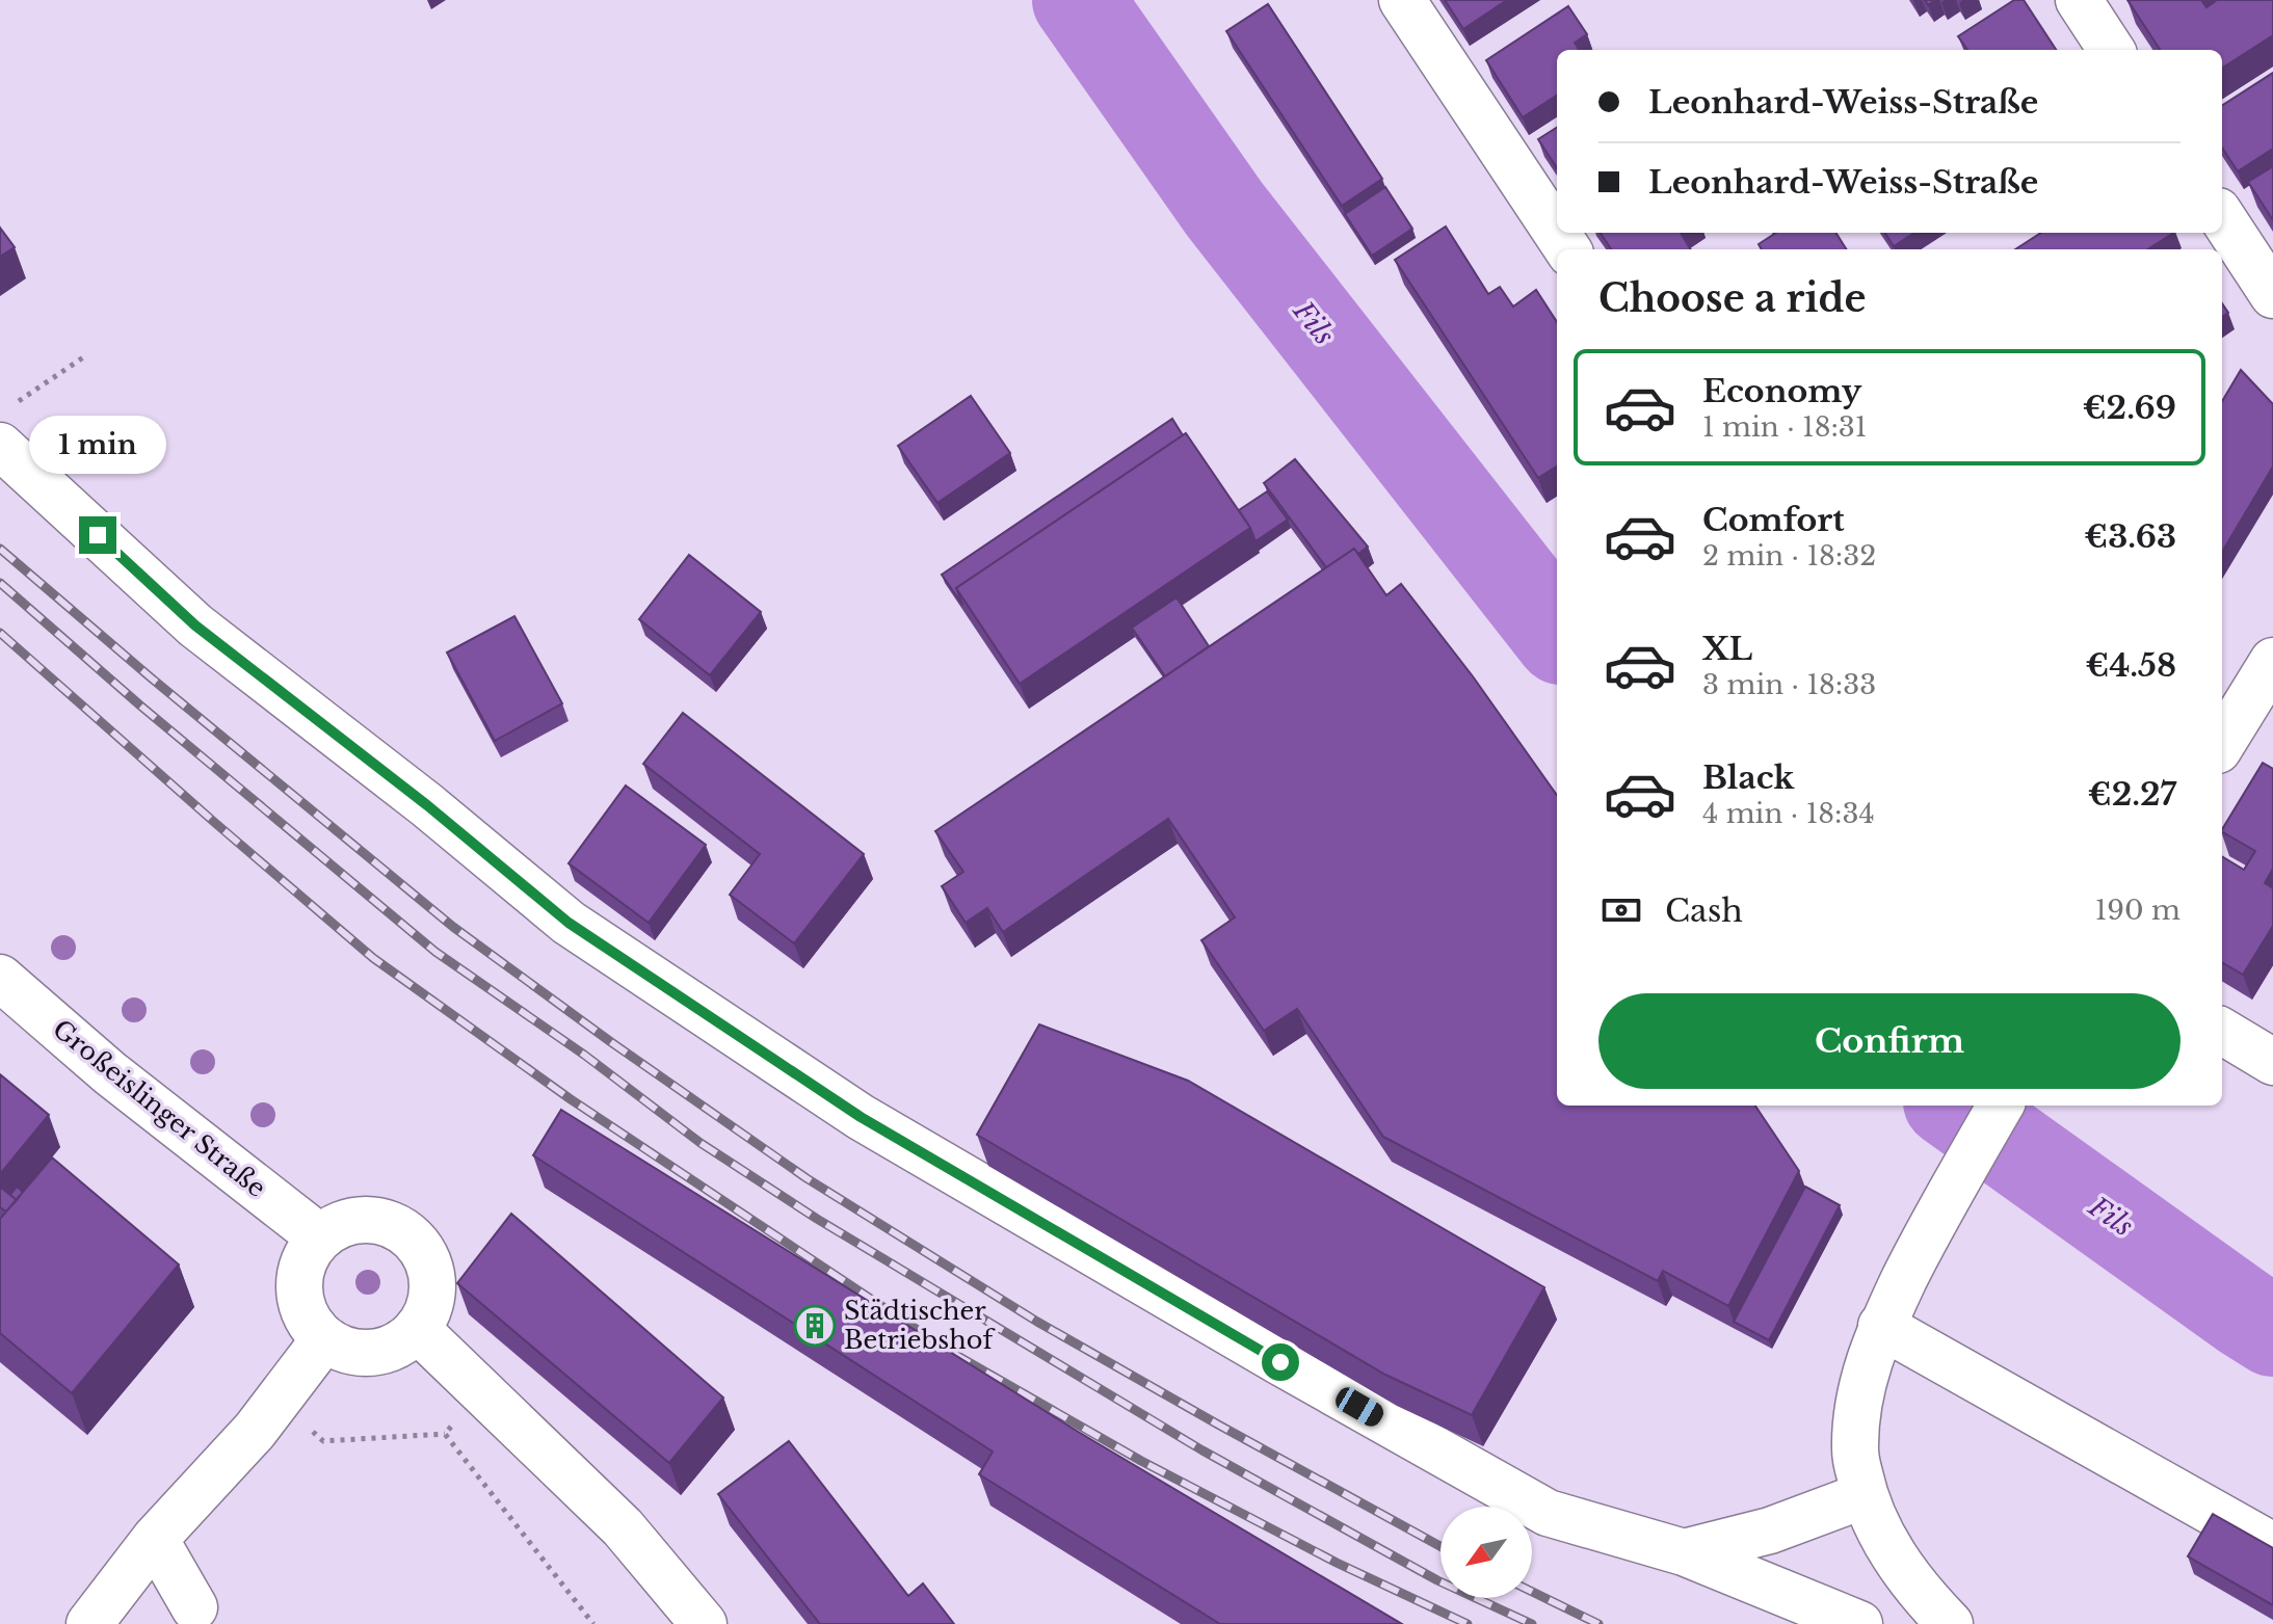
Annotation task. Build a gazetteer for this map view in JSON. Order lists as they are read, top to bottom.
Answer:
{
  "streets": {
    "street": ["Großeislinger Straße"]
  },
  "water": ["Fils"],
  "places": {
    "building": ["Städtischer Betriebshof"]
  },
  "north": "bottom left",
  "page": {
    "banner": ["Leonhard-Weiss-Straße", "Leonhard-Weiss-Straße"],
    "heading": "Choose a ride",
    "list": [
      {
        "name": "Economy",
        "note": "1 min · 18:31",
        "value": "€2.69"
      },
      {
        "name": "Comfort",
        "note": "2 min · 18:32",
        "value": "€3.63"
      },
      {
        "name": "XL",
        "note": "3 min · 18:33",
        "value": "€4.58"
      },
      {
        "name": "Black",
        "note": "4 min · 18:34",
        "value": "€2.27"
      }
    ],
    "bubble": "1 min",
    "pay": ["Cash", "190 m"],
    "buttons": "Confirm"
  }
}
